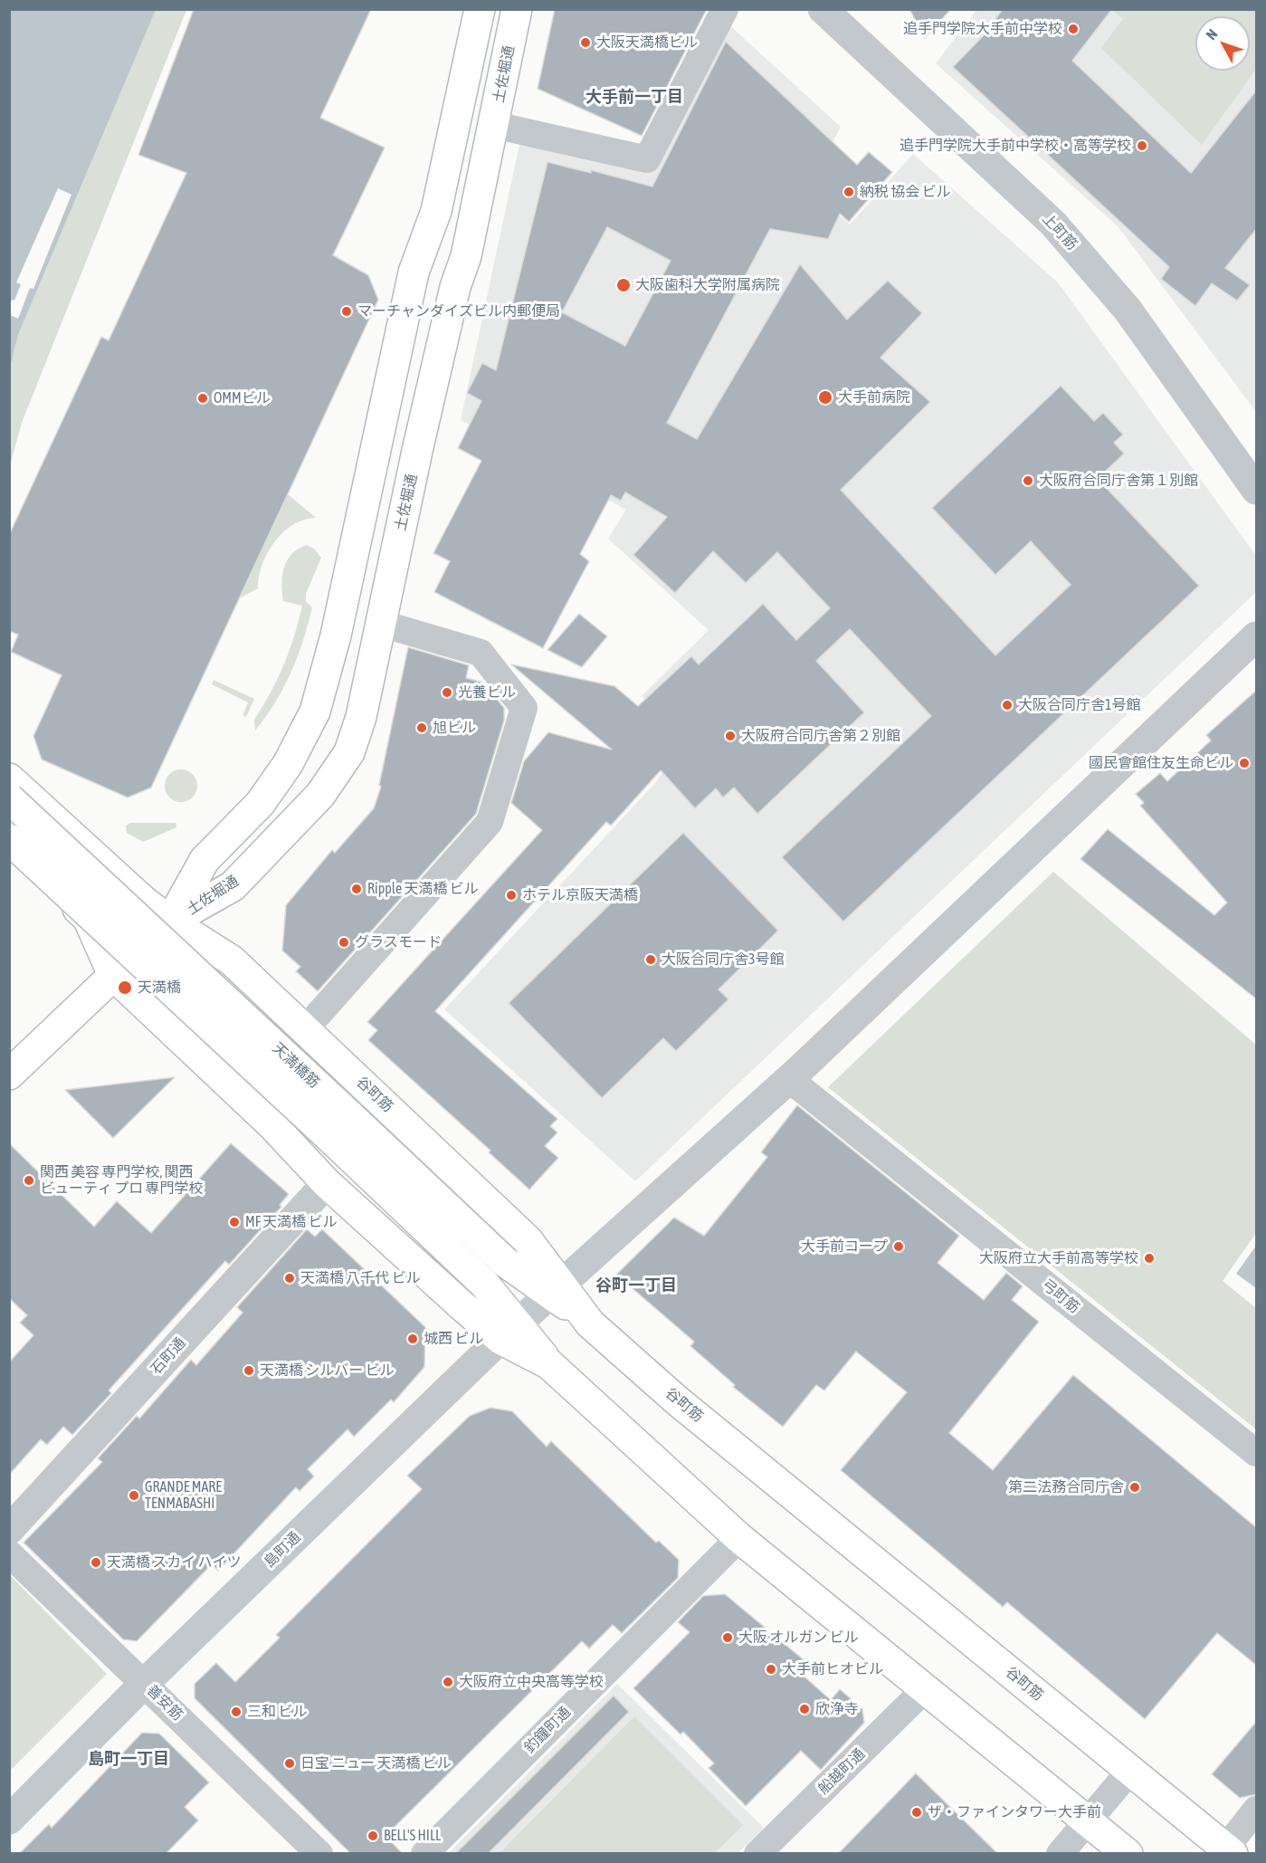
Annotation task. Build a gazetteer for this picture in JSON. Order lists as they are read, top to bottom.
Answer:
{
  "streets": {
    "main road": ["土佐堀通", "天満橋筋", "谷町筋"],
    "street": [
      "上町筋",
      "弓町筋",
      "石町通",
      "島町通",
      "善安筋",
      "釣鐘町通",
      "船越町通"
    ]
  },
  "crossings": [
    ["土佐堀通", "谷町筋"],
    ["天満橋筋", "谷町筋"],
    ["天満橋筋", "島町通"],
    ["天満橋筋", "釣鐘町通"],
    ["谷町筋", "島町通"],
    ["弓町筋", "島町通"],
    ["島町通", "善安筋"]
  ],
  "districts": ["大手前一丁目", "谷町一丁目", "島町一丁目"],
  "places": [
    "追手門学院大手前中学校",
    "大阪天満橋ビル",
    "追手門学院大手前中学校・高等学校",
    "納税 協会 ビル",
    "大阪歯科大学附属病院",
    "マーチャンダイズビル内郵便局",
    "大手前病院",
    "OMMビル",
    "大阪府合同庁舎第１別館",
    "光養ビル",
    "大阪合同庁舎1号館",
    "旭ビル",
    "大阪府合同庁舎第２別館",
    "國民會館住友生命ビル",
    "Ripple 天満橋 ビル",
    "ホテル京阪天満橋",
    "グラスモード",
    "大阪合同庁舎3号館",
    "天満橋",
    "関西 美容 専門学校, 関西 ビューティ プロ 専門学校",
    "MF 天満橋 ビル",
    "大手前コープ",
    "大阪府立大手前高等学校",
    "天満橋 八千代 ビル",
    "城西 ビル",
    "天満橋 シルバー ビル",
    "第二法務合同庁舎",
    "GRANDE MARE TENMABASHI",
    "天満橋 スカイ ハイツ",
    "大阪 オルガン ビル",
    "大手前ヒオビル",
    "大阪府立中央高等学校",
    "欣浄寺",
    "三和 ビル",
    "日宝 ニュー 天満橋 ビル",
    "ザ・ファインタワー大手前",
    "BELL'S HILL"
  ],
  "north": "top left"
}
